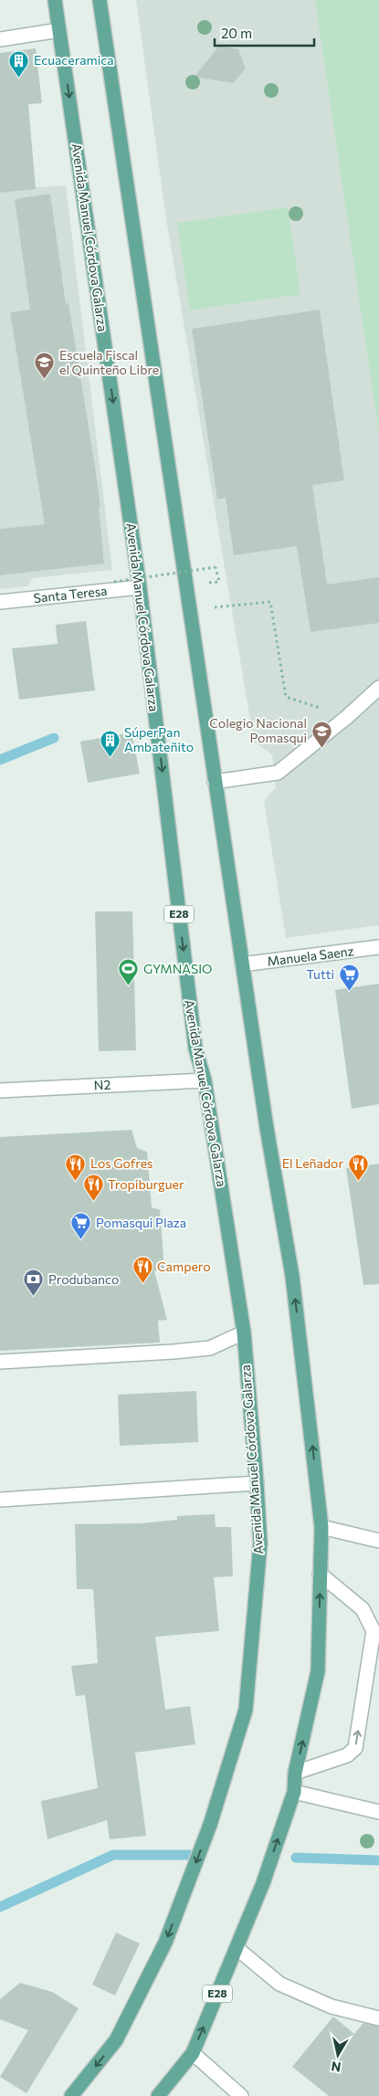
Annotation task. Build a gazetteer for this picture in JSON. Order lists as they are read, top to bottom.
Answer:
{
  "streets": {
    "main road": ["Avenida Manuel Córdova Galarza", "E28"],
    "street": ["Santa Teresa", "Manuela Saenz", "N2"]
  },
  "crossings": [
    ["Avenida Manuel Córdova Galarza", "Santa Teresa"],
    ["Avenida Manuel Córdova Galarza", "N2"],
    ["E28", "Manuela Saenz"]
  ],
  "places": {
    "building": ["Ecuaceramica", "SúperPan Ambateñito"],
    "school or university": ["Escuela Fiscal el Quinteño Libre", "Colegio Nacional Pomasqui"],
    "sports": ["GYMNASIO"],
    "supermarket": ["Tutti", "Pomasqui Plaza"],
    "restaurant": [
      "Los Gofres",
      "El Leñador",
      "Tropiburguer",
      "Campero"
    ],
    "bank": ["Produbanco"]
  },
  "scale_bar": "20 m",
  "north": "bottom"
}
